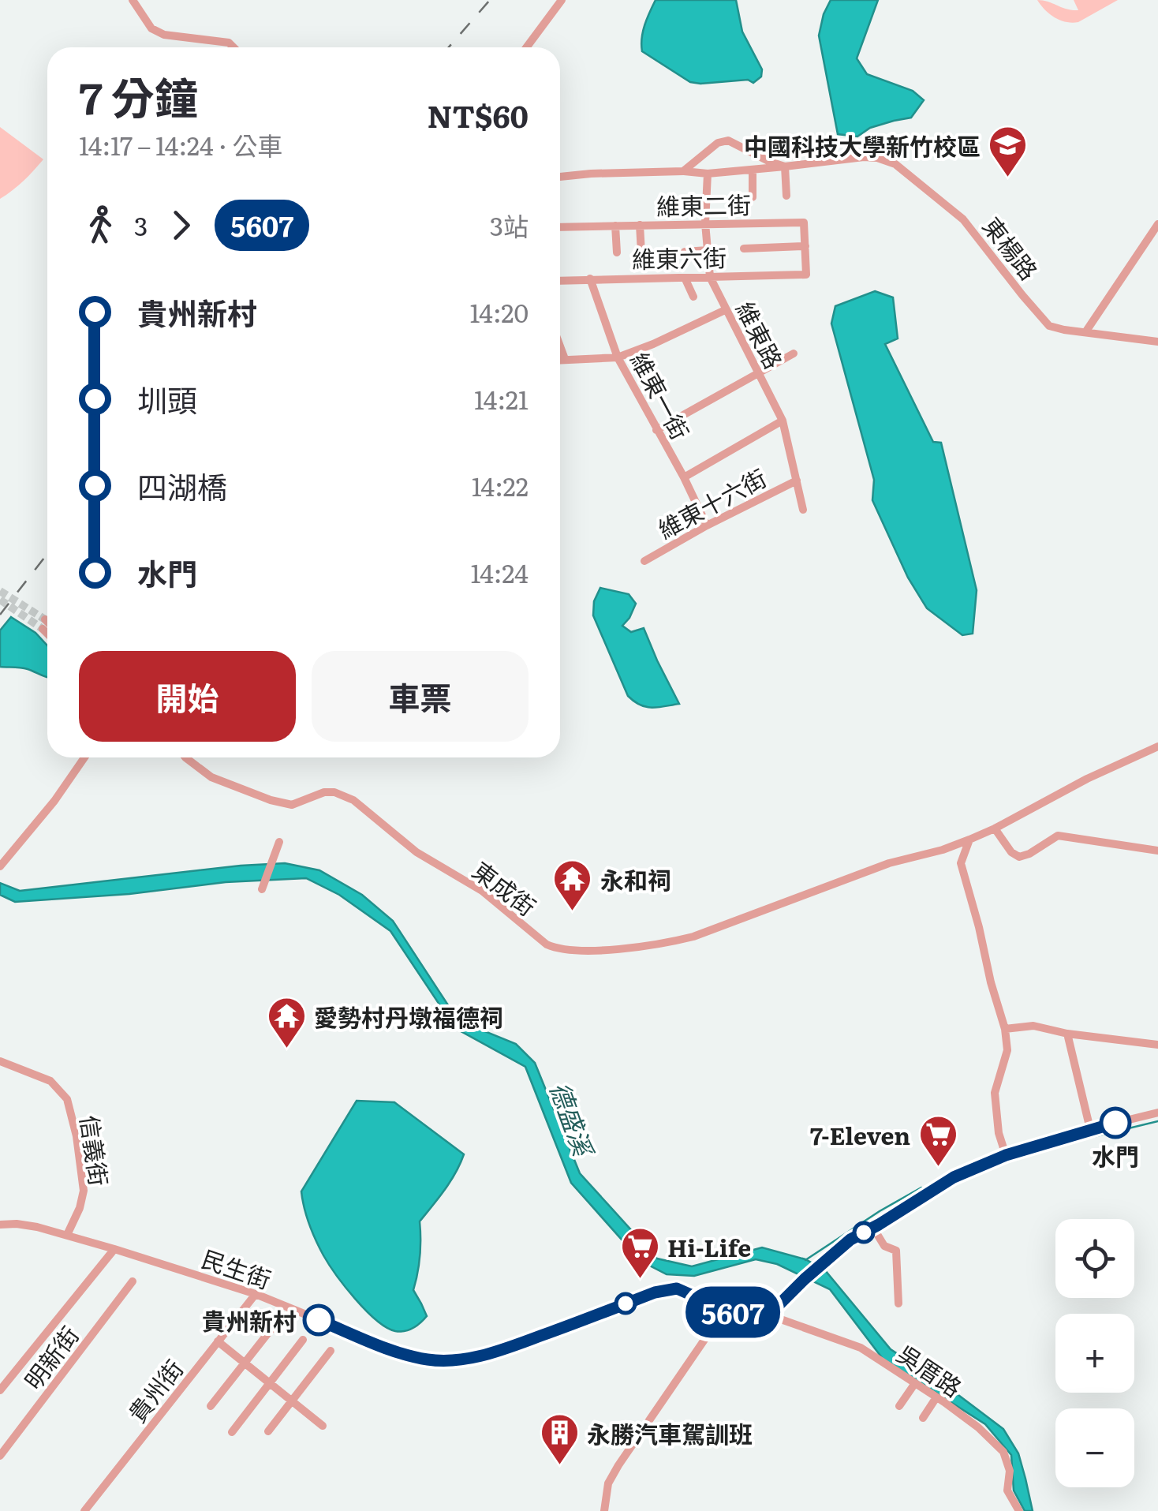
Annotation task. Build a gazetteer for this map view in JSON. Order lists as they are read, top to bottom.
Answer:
{
  "streets": {
    "street": [
      "維東二街",
      "東楊路",
      "維東六街",
      "維東路",
      "維東一街",
      "維東十六街",
      "東成街",
      "信義街",
      "民生街",
      "明新街",
      "吳厝路",
      "貴州街"
    ]
  },
  "crossings": [
    ["維東二街", "維東六街"],
    ["維東二街", "維東路"],
    ["東楊路", "維東路"],
    ["維東六街", "維東路"],
    ["維東六街", "維東一街"],
    ["維東路", "維東十六街"],
    ["維東一街", "維東十六街"],
    ["信義街", "民生街"],
    ["民生街", "吳厝路"],
    ["民生街", "貴州街"]
  ],
  "water": ["德盛溪"],
  "places": {
    "school or university": ["中國科技大學新竹校區"],
    "temple": ["永和祠", "愛勢村丹墩福德祠"],
    "other": ["水門", "貴州新村"],
    "supermarket": ["7-Eleven", "Hi-Life"],
    "building": ["永勝汽車駕訓班"]
  },
  "lines": ["bus line 5607"],
  "page": {
    "on_map": "5607",
    "heading": ["7 分鐘", "14:17 – 14:24 · 公車", "NT$60"],
    "legs": ["3", "5607", "3站"],
    "list": [
      {
        "name": "貴州新村",
        "value": "14:20"
      },
      {
        "name": "圳頭",
        "value": "14:21"
      },
      {
        "name": "四湖橋",
        "value": "14:22"
      },
      {
        "name": "水門",
        "value": "14:24"
      }
    ],
    "buttons": ["開始", "車票"],
    "map_buttons": ["+", "−"]
  }
}
